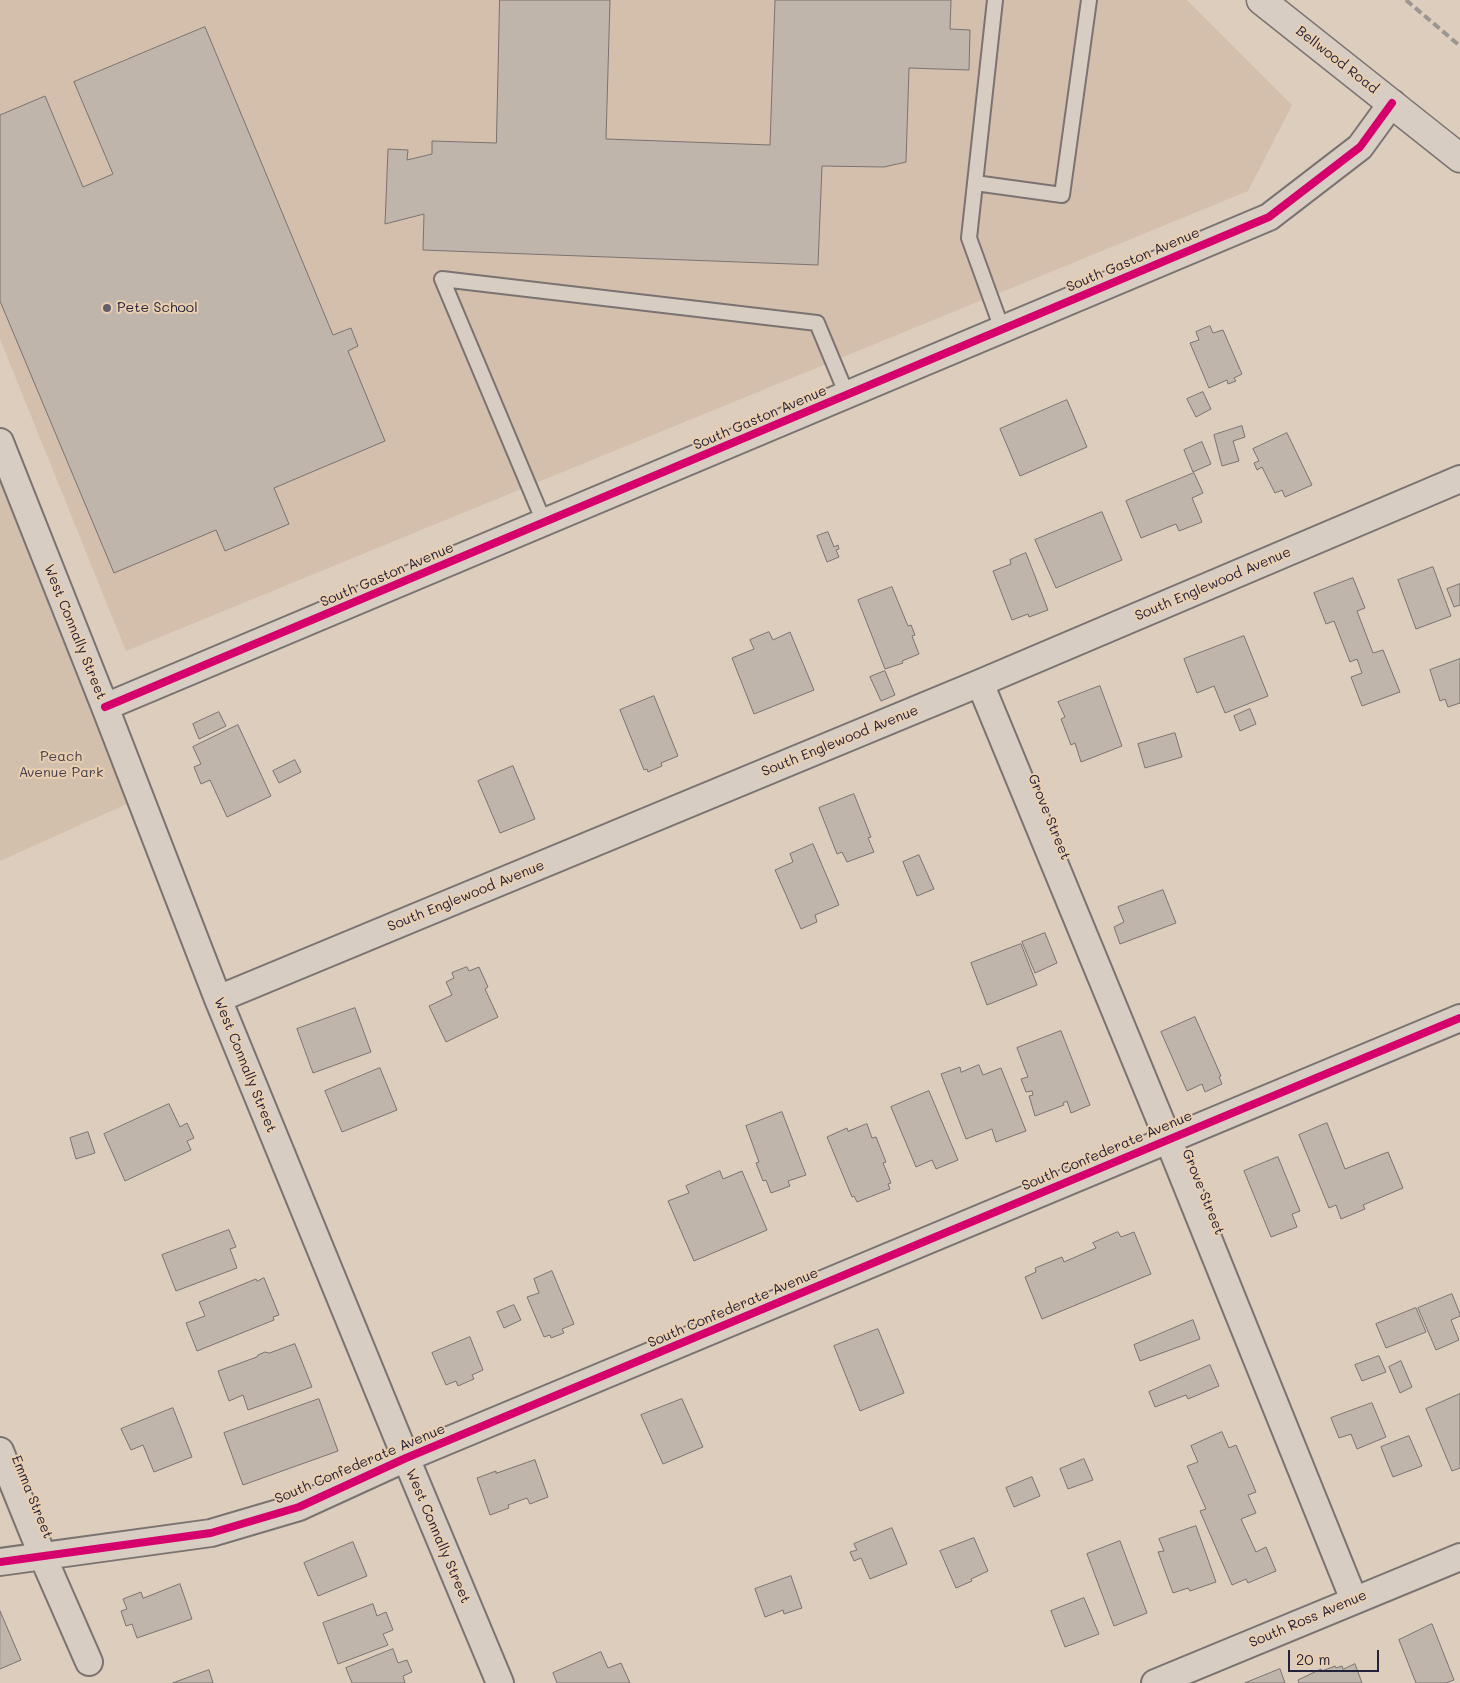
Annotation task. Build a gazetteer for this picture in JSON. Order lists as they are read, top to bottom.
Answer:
{
  "streets": {
    "street": [
      "Bellwood Road",
      "South Gaston Avenue",
      "South Englewood Avenue",
      "West Connally Street",
      "Grove Street",
      "South Confederate Avenue",
      "Emma Street",
      "South Ross Avenue"
    ]
  },
  "crossings": [
    ["Bellwood Road", "South Gaston Avenue"],
    ["South Gaston Avenue", "West Connally Street"],
    ["South Englewood Avenue", "West Connally Street"],
    ["South Englewood Avenue", "Grove Street"],
    ["West Connally Street", "South Confederate Avenue"],
    ["Grove Street", "South Confederate Avenue"],
    ["Grove Street", "South Ross Avenue"],
    ["South Confederate Avenue", "Emma Street"]
  ],
  "parks": ["Peach Avenue Park"],
  "places": ["Pete School"],
  "scale_bar": "20 m"
}
